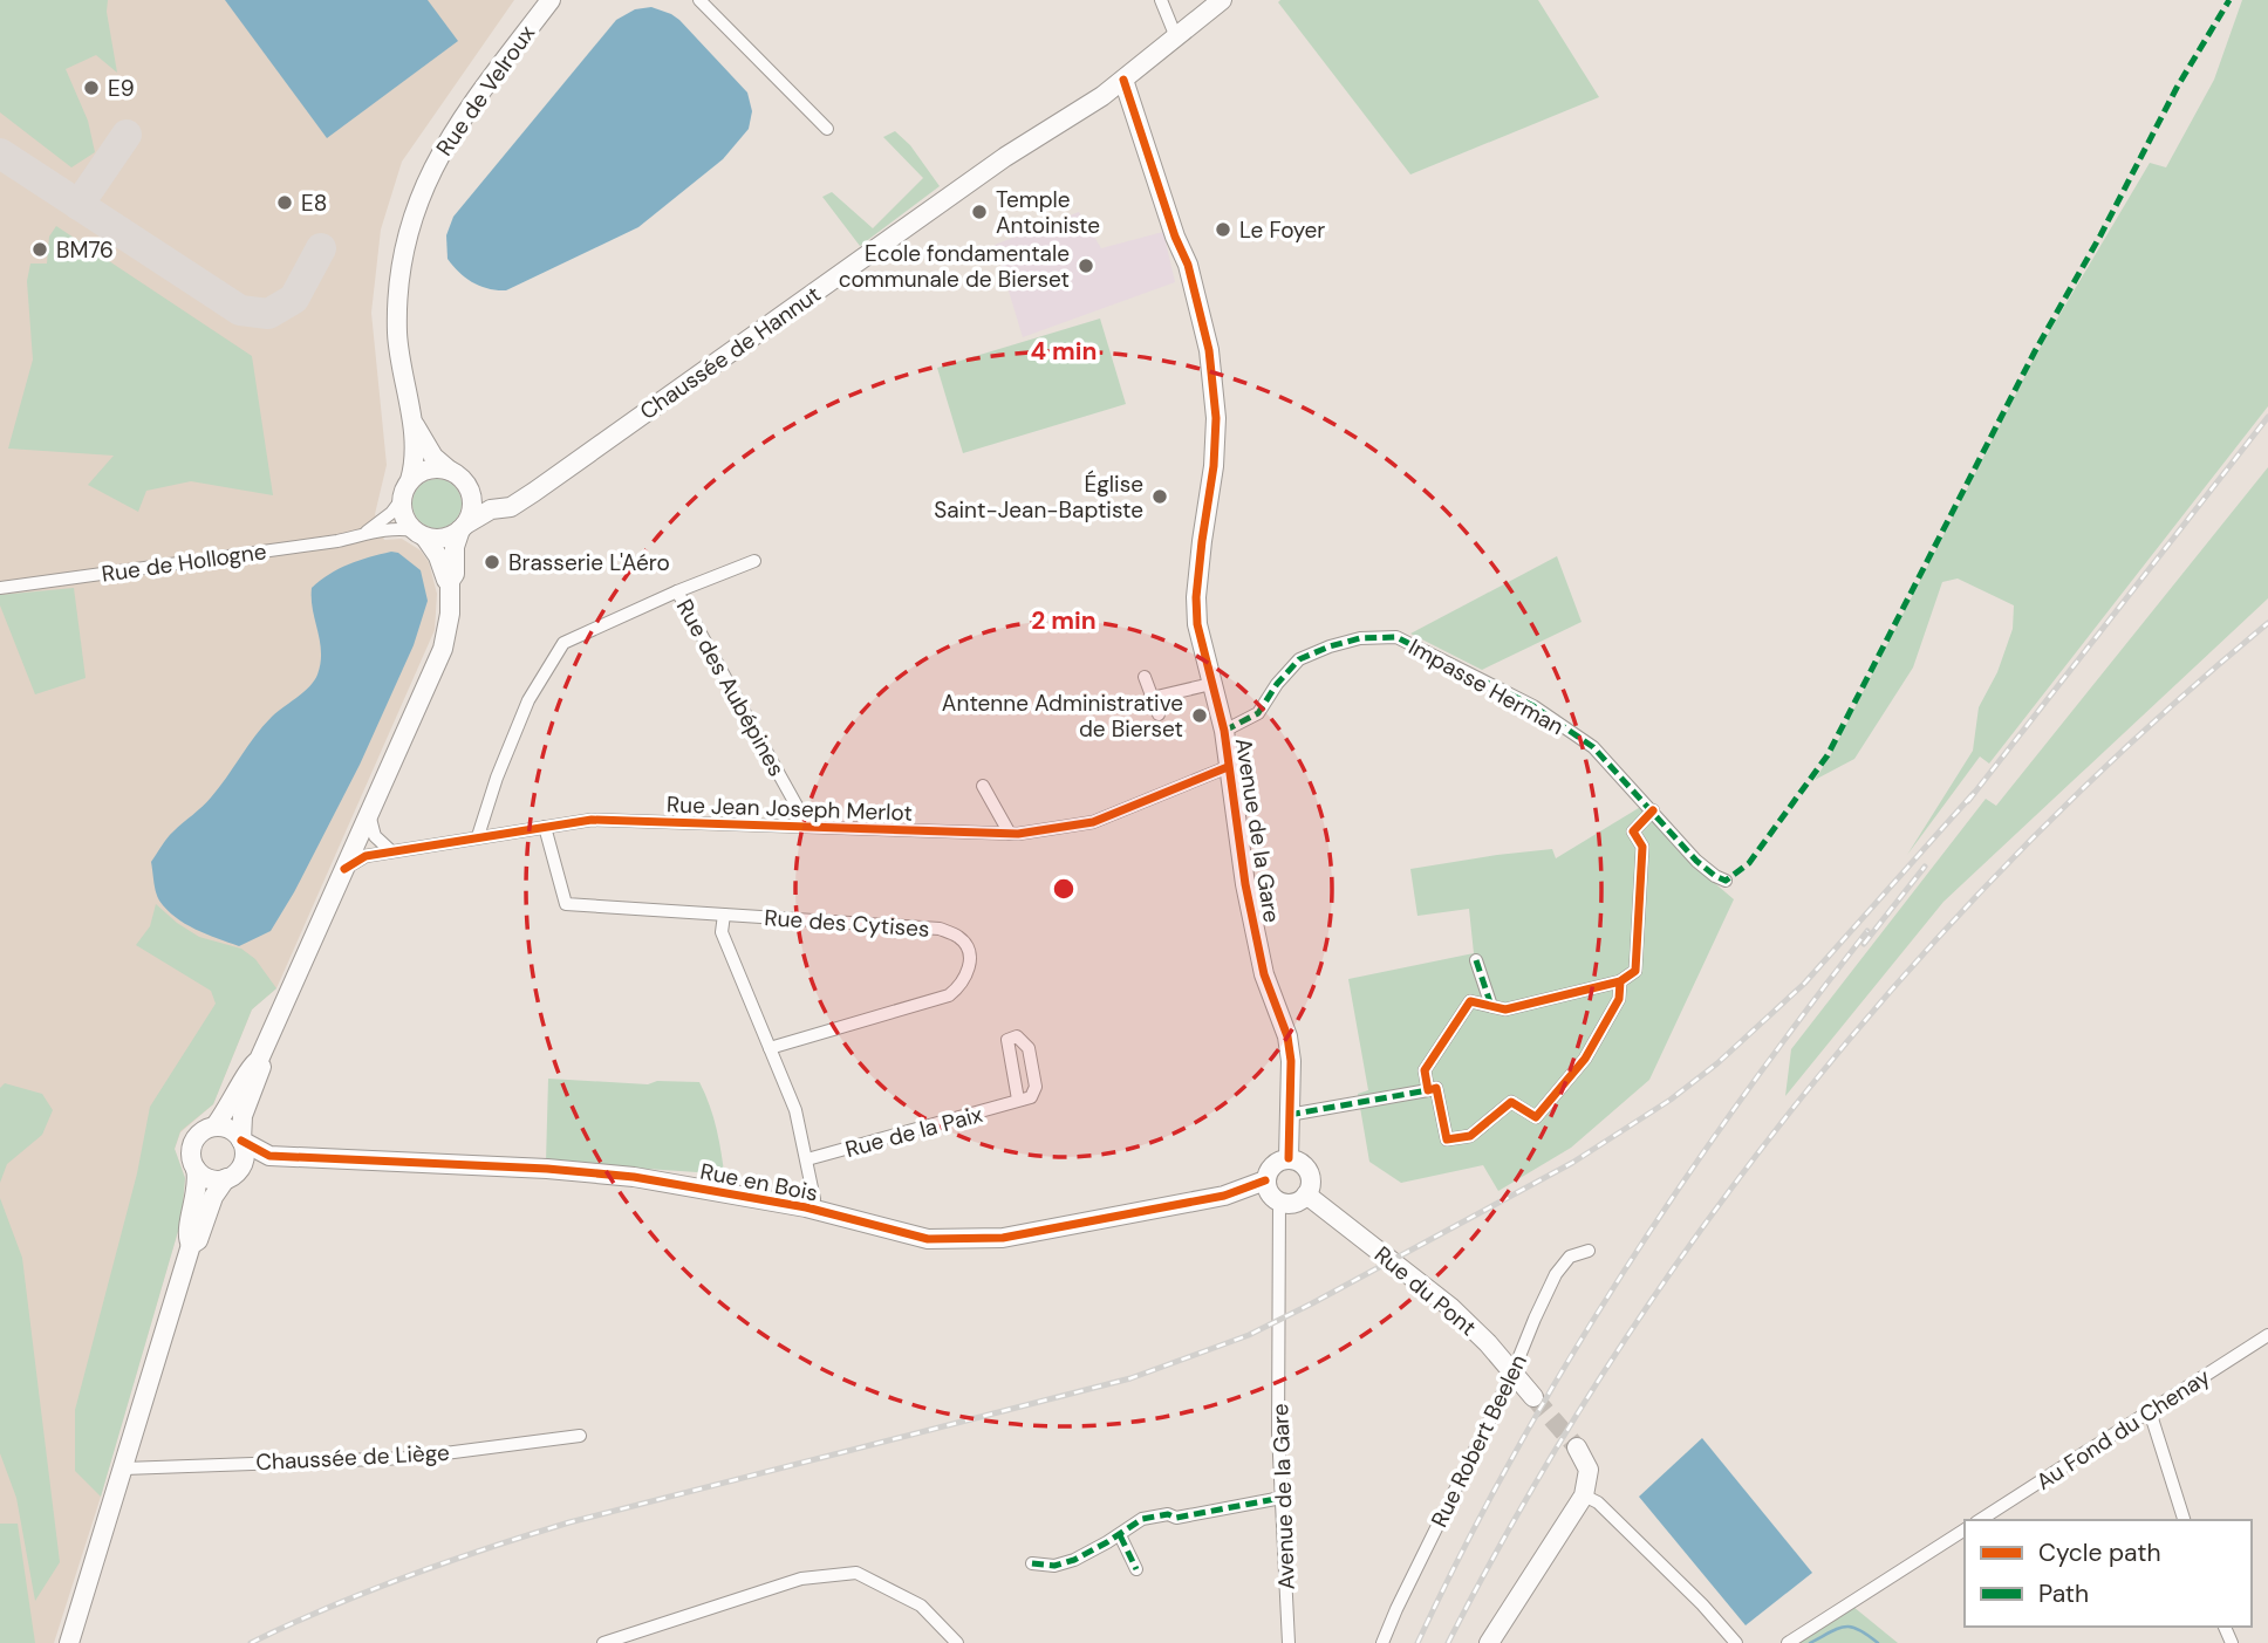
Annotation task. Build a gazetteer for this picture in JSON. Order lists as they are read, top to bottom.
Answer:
{
  "streets": {
    "street": [
      "Rue de Velroux",
      "Chaussée de Hannut",
      "Rue de Hollogne",
      "Impasse Herman",
      "Rue des Aubépines",
      "Rue Jean Joseph Merlot",
      "Avenue de la Gare",
      "Rue des Cytises",
      "Rue de la Paix",
      "Rue en Bois",
      "Rue du Pont",
      "Au Fond du Chenay",
      "Rue Robert Beelen",
      "Chaussée de Liège"
    ]
  },
  "crossings": [
    ["Rue de Velroux", "Chaussée de Hannut"],
    ["Rue de Velroux", "Rue de Hollogne"],
    ["Chaussée de Hannut", "Rue de Hollogne"],
    ["Chaussée de Hannut", "Avenue de la Gare"],
    ["Impasse Herman", "Avenue de la Gare"],
    ["Rue des Aubépines", "Rue Jean Joseph Merlot"],
    ["Rue Jean Joseph Merlot", "Avenue de la Gare"],
    ["Rue Jean Joseph Merlot", "Rue des Cytises"],
    ["Avenue de la Gare", "Rue en Bois"],
    ["Avenue de la Gare", "Rue du Pont"],
    ["Rue en Bois", "Rue du Pont"],
    ["Rue du Pont", "Rue Robert Beelen"]
  ],
  "places": [
    "E9",
    "E8",
    "Temple Antoiniste",
    "Le Foyer",
    "BM76",
    "Ecole fondamentale communale de Bierset",
    "Église Saint-Jean-Baptiste",
    "Brasserie L'Aéro",
    "Antenne Administrative de Bierset"
  ],
  "legend": ["Cycle path", "Path"],
  "rings": ["4 min", "2 min"]
}
